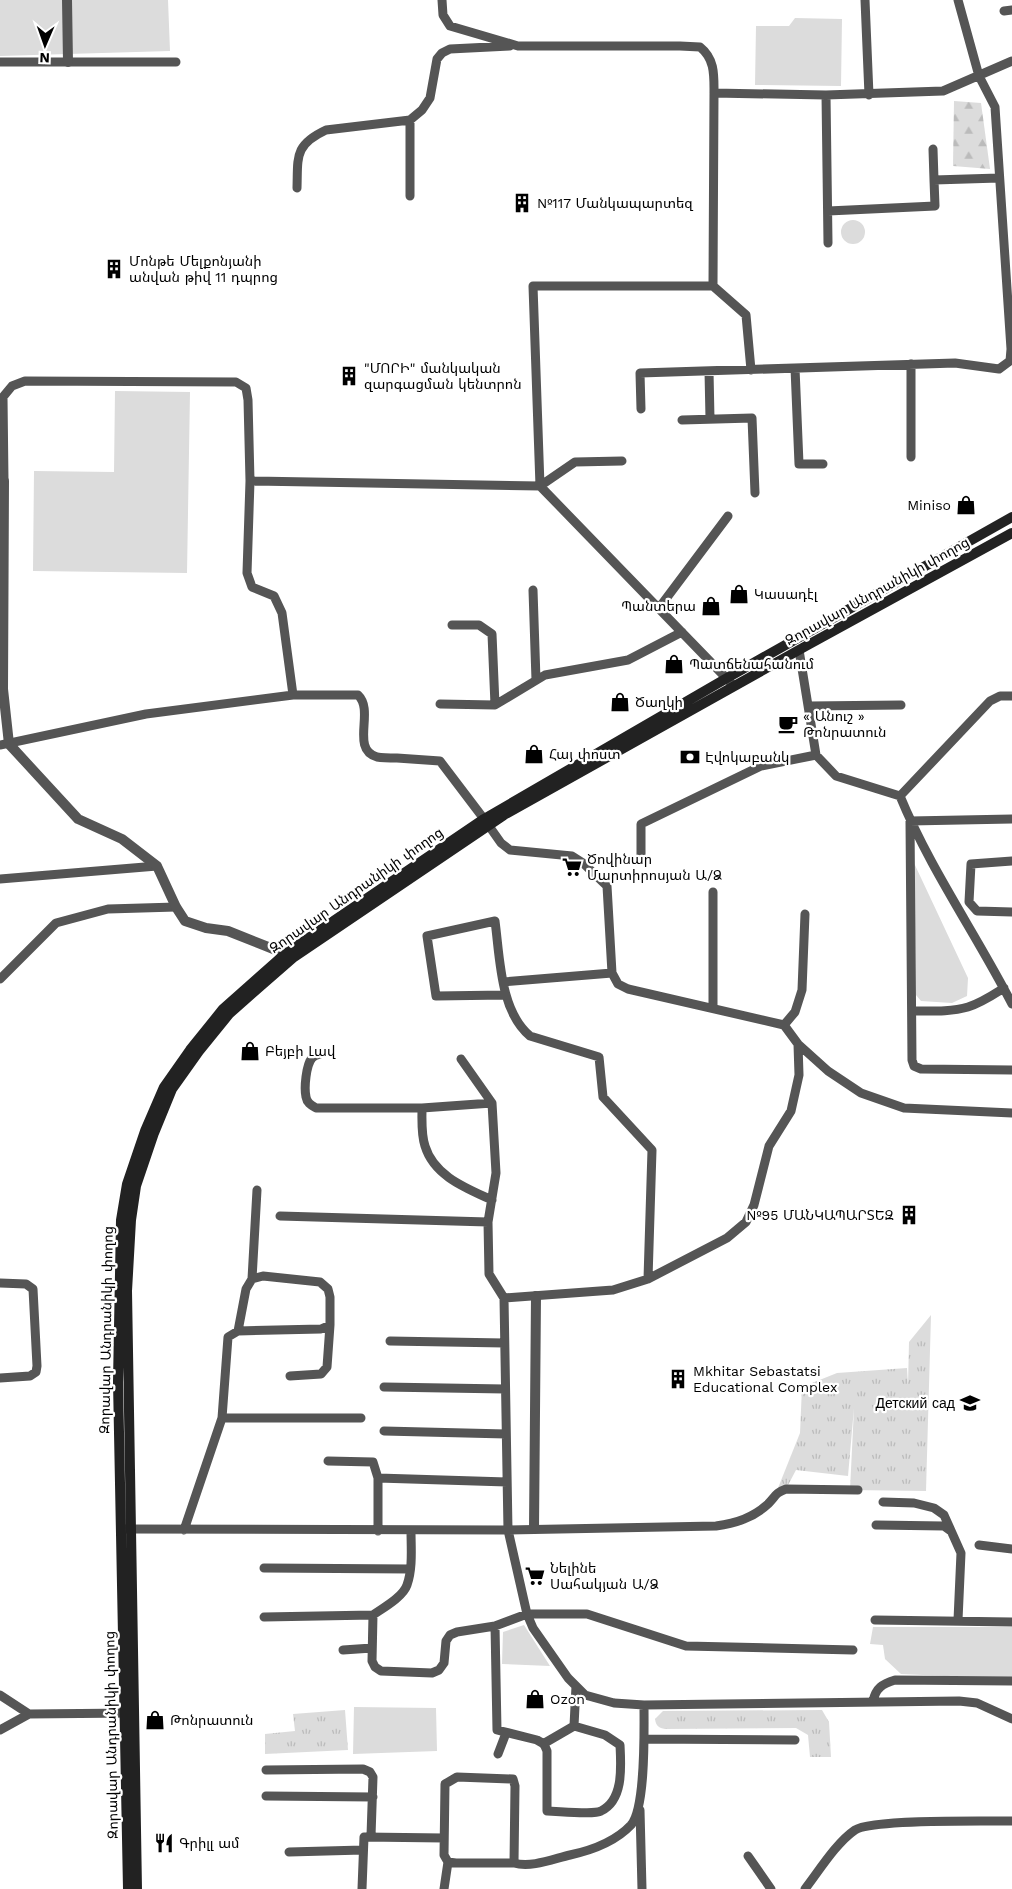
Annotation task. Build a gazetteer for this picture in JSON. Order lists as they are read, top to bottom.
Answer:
{
  "streets": {
    "main road": ["Զորավար Անդրանիկի փողոց"]
  },
  "places": {
    "building": [
      "№117 Մանկապարտեզ",
      "Մոնթե Մելքոնյանի անվան թիվ 11 դպրոց",
      "\"ՄՈՐԻ\" մանկական զարգացման կենտրոն",
      "№95 ՄԱՆԿԱՊԱՐՏԵԶ",
      "Mkhitar Sebastatsi Educational Complex"
    ],
    "shop": [
      "Miniso",
      "Կասադէլ",
      "Պանտերա",
      "Պատճենահանում",
      "Ծաղկի",
      "Հայ փոստ",
      "Բեյբի Լավ",
      "Ozon",
      "Թոնրատուն"
    ],
    "cafe": ["« Անուշ » Թոնրատուն"],
    "bank": ["Էվոկաբանկ"],
    "supermarket": ["Ծովինար Մարտիրոսյան Ա/Ձ", "Նելինե Սահակյան Ա/Ձ"],
    "school or university": ["Детский сад"],
    "restaurant": ["Գրիլլ ամ"]
  },
  "north": "bottom"
}
